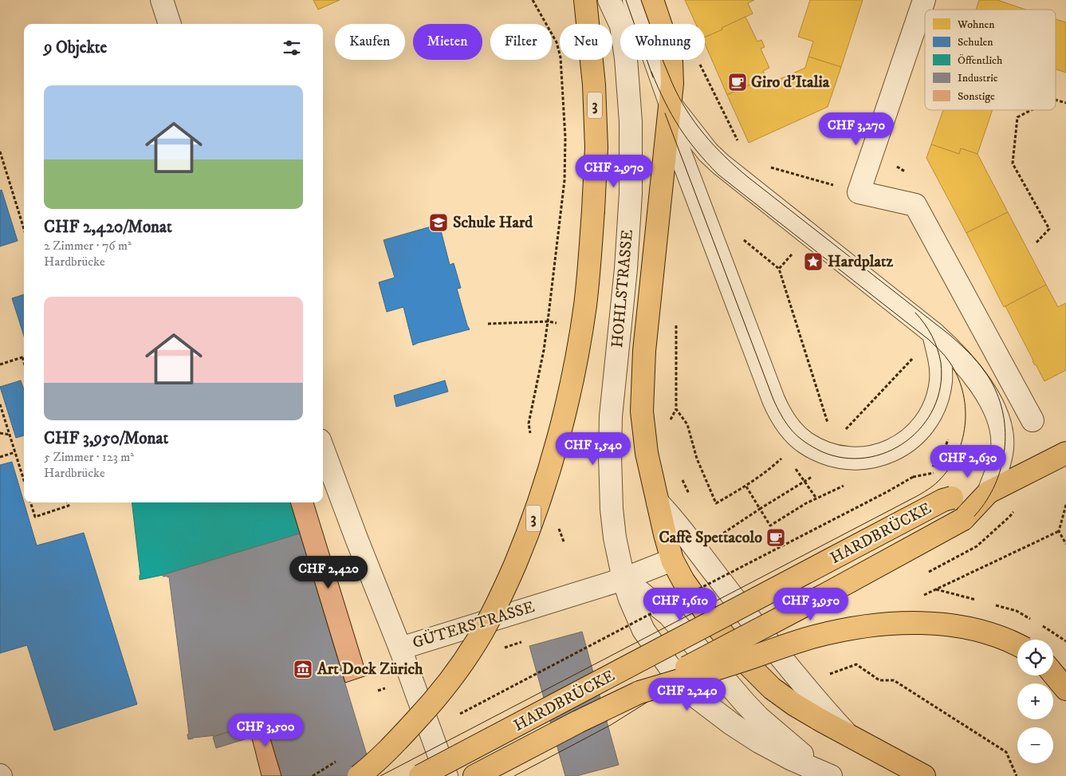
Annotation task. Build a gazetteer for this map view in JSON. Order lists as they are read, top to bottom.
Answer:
{
  "streets": {
    "main road": ["3", "HOHLSTRASSE", "HARDBRÜCKE"],
    "street": ["GÜTERSTRASSE"]
  },
  "crossings": [
    ["HOHLSTRASSE", "GÜTERSTRASSE"]
  ],
  "places": {
    "cafe": ["Giro d'Italia", "Caffè Spettacolo"],
    "school or university": ["Schule Hard"],
    "place": ["Hardplatz"],
    "museum": ["Art Dock Zürich"]
  },
  "legend": [
    "Wohnen",
    "Schulen",
    "Öffentlich",
    "Industrie",
    "Sonstige"
  ],
  "page": {
    "chip": [
      "Kaufen",
      "Mieten",
      "Filter",
      "Neu",
      "Wohnung"
    ],
    "heading": "9 Objekte",
    "list": [
      {
        "name": "CHF 2,420/Monat",
        "note": "2 Zimmer · 76 m² · Hardbrücke"
      },
      {
        "name": "CHF 3,950/Monat",
        "note": "5 Zimmer · 123 m² · Hardbrücke"
      }
    ],
    "price": [
      "CHF 3,270",
      "CHF 2,970",
      "CHF 1,540",
      "CHF 2,630",
      "CHF 2,420",
      "CHF 1,610",
      "CHF 3,950",
      "CHF 2,240",
      "CHF 3,500"
    ],
    "map_buttons": ["+", "−"]
  }
}
